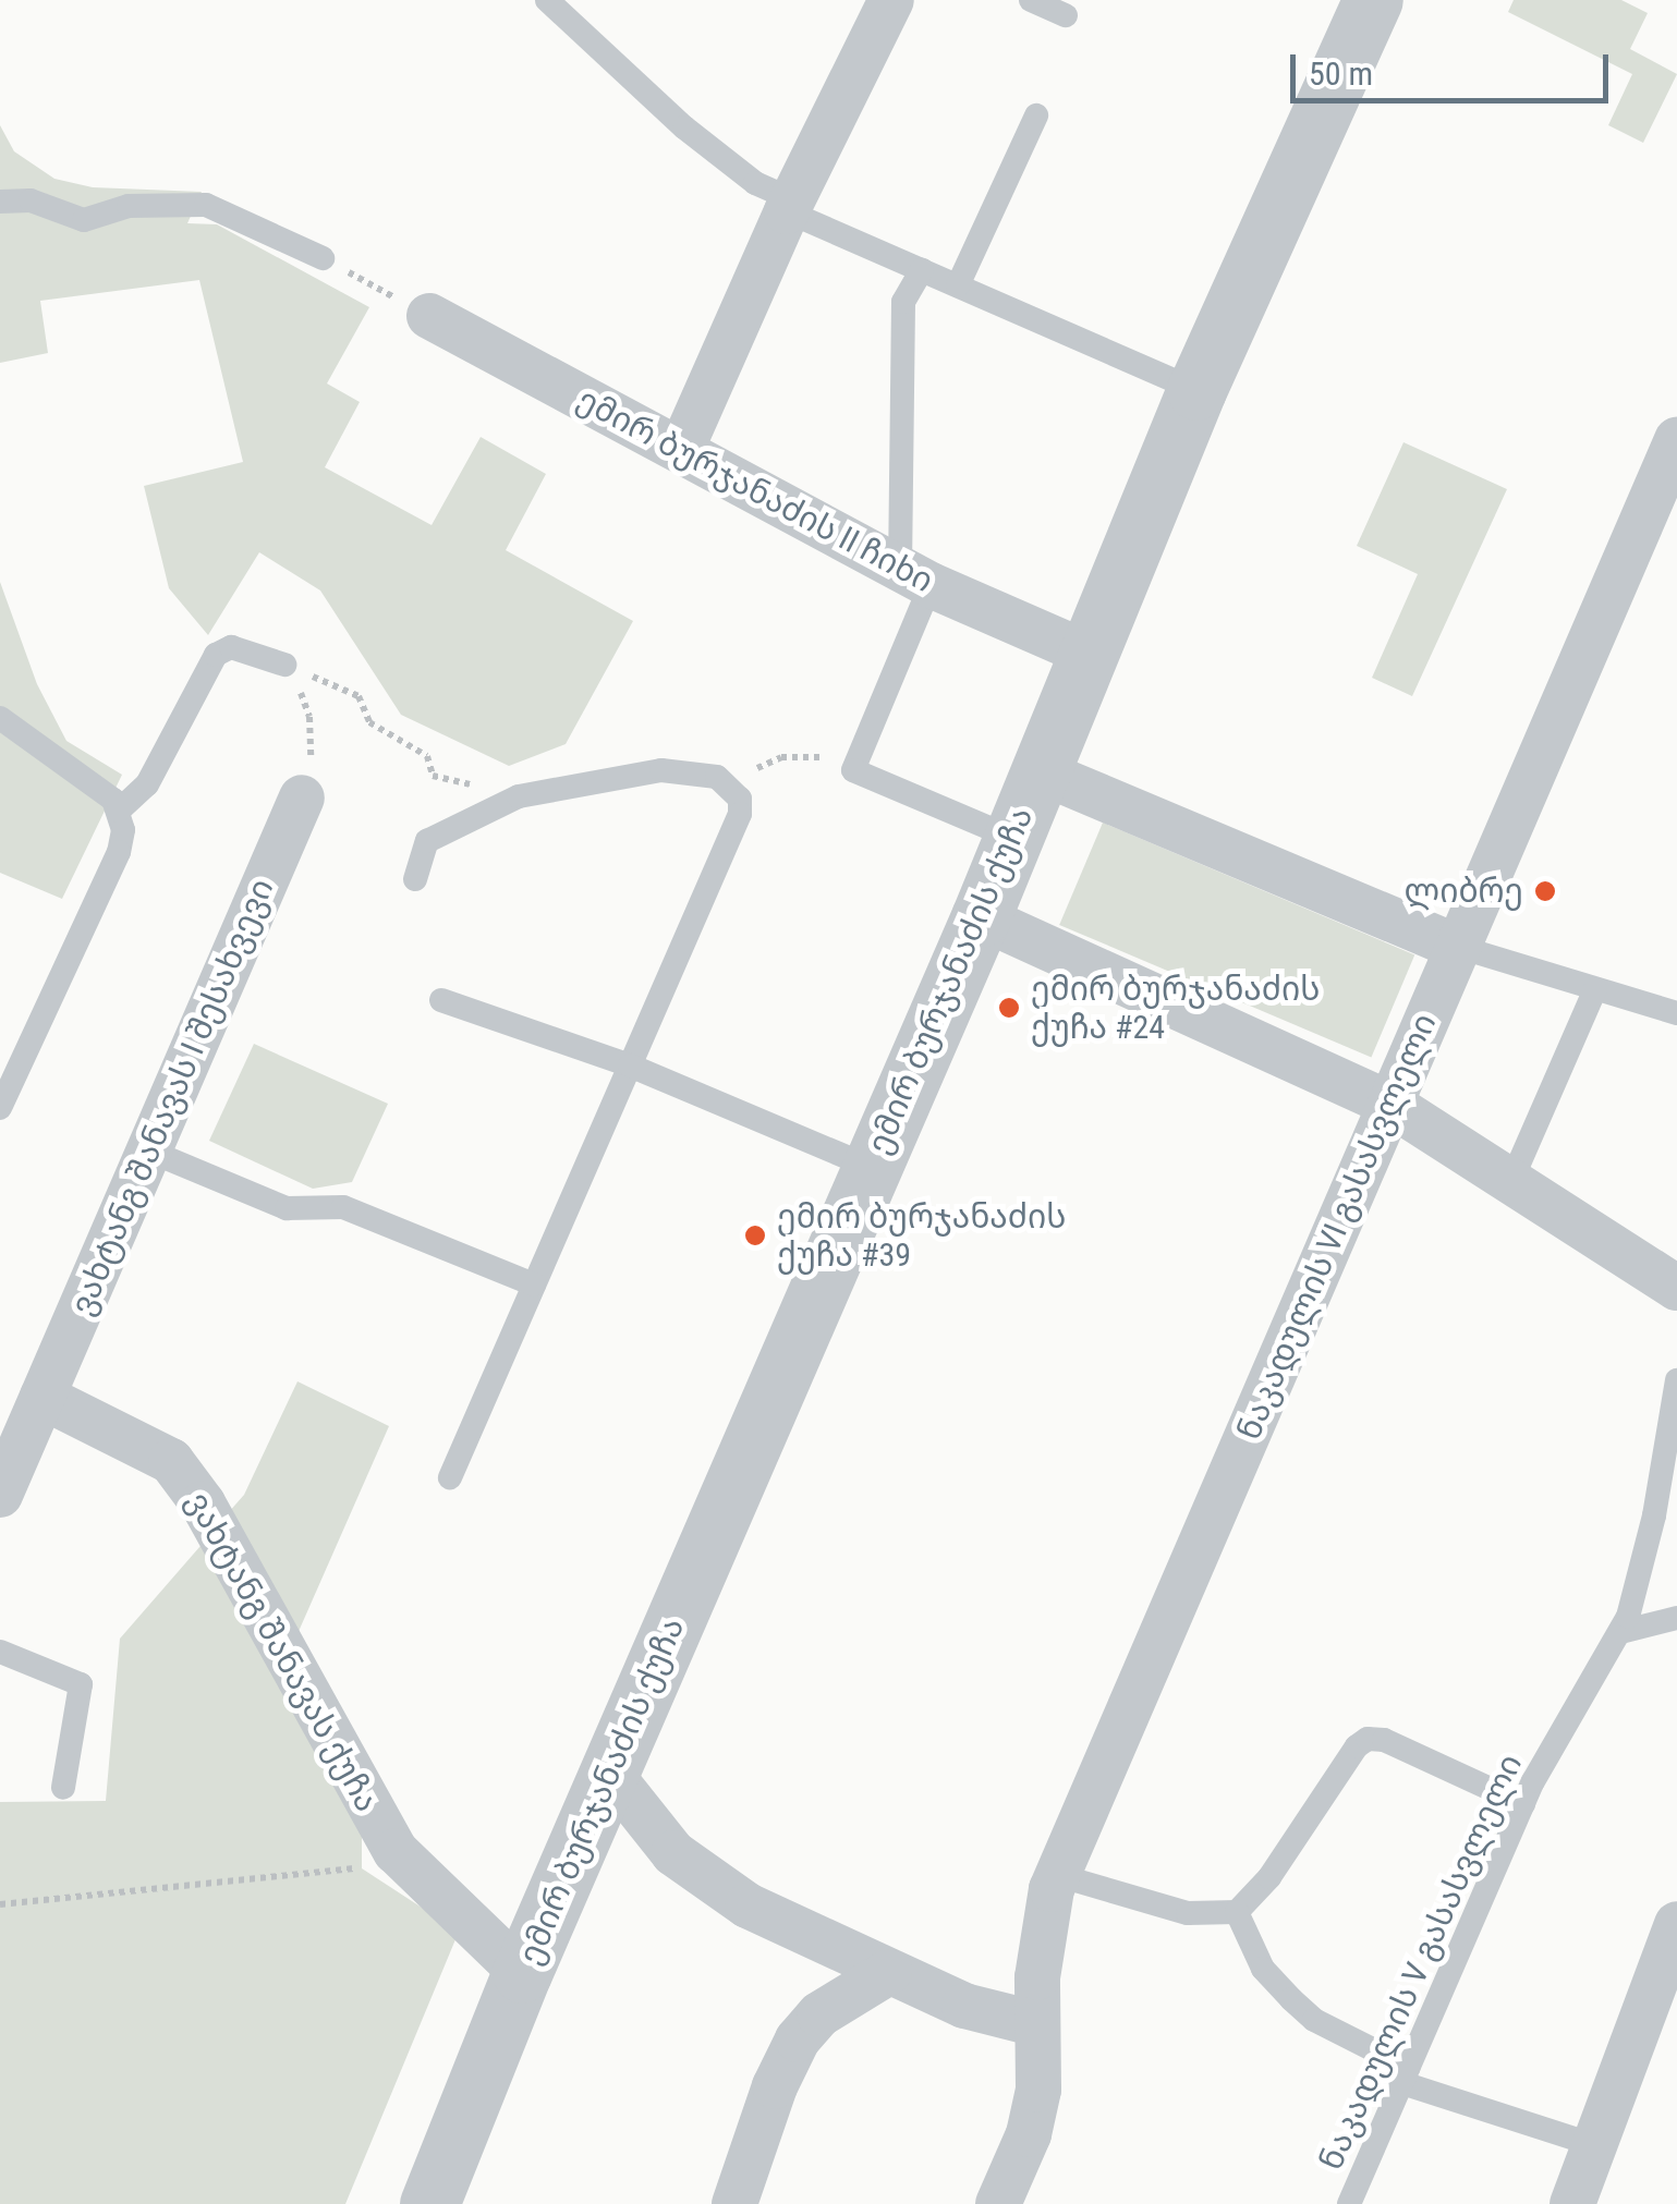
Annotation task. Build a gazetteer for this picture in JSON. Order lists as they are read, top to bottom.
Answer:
{
  "streets": {
    "street": [
      "ემირ ბურჯანაძის II ჩიხი",
      "ემირ ბურჯანაძის ქუჩა",
      "ვახტანგ შანავას I შესახვევი",
      "ნაკადულის VI გასასვლელი",
      "ვახტანგ შანავას ქუჩა"
    ],
    "lane": ["ნაკადულის V გასასვლელი"]
  },
  "crossings": [
    ["ემირ ბურჯანაძის II ჩიხი", "ემირ ბურჯანაძის ქუჩა"],
    ["ემირ ბურჯანაძის ქუჩა", "ვახტანგ შანავას ქუჩა"],
    ["ვახტანგ შანავას I შესახვევი", "ვახტანგ შანავას ქუჩა"]
  ],
  "places": ["ლიბრე", "ემირ ბურჯანაძის ქუჩა #24", "ემირ ბურჯანაძის ქუჩა #39"],
  "scale_bar": "50 m"
}
